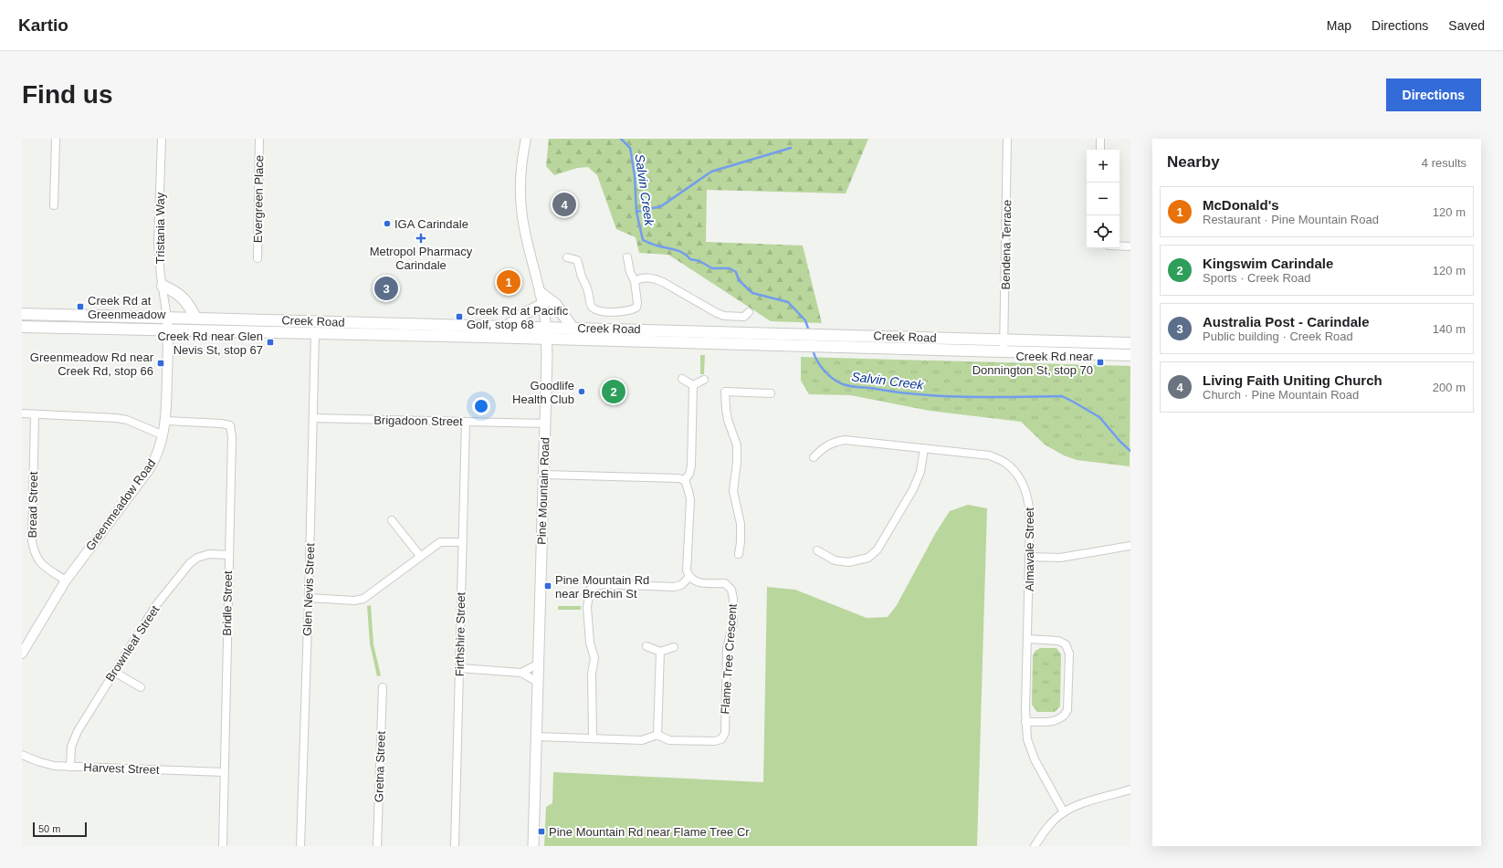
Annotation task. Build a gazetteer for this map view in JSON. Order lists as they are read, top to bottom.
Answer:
{
  "streets": {
    "main road": ["Creek Road", "Pine Mountain Road"],
    "street": [
      "Evergreen Place",
      "Tristania Way",
      "Bendena Terrace",
      "Brigadoon Street",
      "Bread Street",
      "Greenmeadow Road",
      "Almavale Street",
      "Glen Nevis Street",
      "Bridle Street",
      "Firthshire Street",
      "Brownleaf Street",
      "Flame Tree Crescent",
      "Gretna Street",
      "Harvest Street"
    ]
  },
  "crossings": [
    ["Tristania Way", "Creek Road"],
    ["Tristania Way", "Greenmeadow Road"],
    ["Bendena Terrace", "Creek Road"],
    ["Creek Road", "Pine Mountain Road"],
    ["Creek Road", "Greenmeadow Road"],
    ["Creek Road", "Glen Nevis Street"],
    ["Brigadoon Street", "Pine Mountain Road"],
    ["Brigadoon Street", "Glen Nevis Street"],
    ["Brigadoon Street", "Firthshire Street"],
    ["Bread Street", "Greenmeadow Road"],
    ["Greenmeadow Road", "Bridle Street"],
    ["Bridle Street", "Brownleaf Street"],
    ["Bridle Street", "Harvest Street"],
    ["Brownleaf Street", "Harvest Street"]
  ],
  "water": ["Salvin Creek"],
  "places": {
    "other": ["IGA Carindale", "Goodlife Health Club"],
    "health": ["Metropol Pharmacy Carindale"],
    "transit": [
      "Creek Rd at Greenmeadow",
      "Creek Rd at Pacific Golf, stop 68",
      "Creek Rd near Glen Nevis St, stop 67",
      "Creek Rd near Donnington St, stop 70",
      "Greenmeadow Rd near Creek Rd, stop 66",
      "Pine Mountain Rd near Brechin St",
      "Pine Mountain Rd near Flame Tree Cr"
    ]
  },
  "scale_bar": "50 m",
  "page": {
    "header": "Kartio",
    "nav": ["Map", "Directions", "Saved"],
    "buttons": "Directions",
    "title": "Find us",
    "heading": ["Nearby", "4 results"],
    "map_buttons": ["+", "−"],
    "list": [
      {
        "mark": "1",
        "name": "McDonald's",
        "note": "Restaurant · Pine Mountain Road",
        "value": "120 m"
      },
      {
        "mark": "2",
        "name": "Kingswim Carindale",
        "note": "Sports · Creek Road",
        "value": "120 m"
      },
      {
        "mark": "3",
        "name": "Australia Post - Carindale",
        "note": "Public building · Creek Road",
        "value": "140 m"
      },
      {
        "mark": "4",
        "name": "Living Faith Uniting Church",
        "note": "Church · Pine Mountain Road",
        "value": "200 m"
      }
    ],
    "pins": [
      "4",
      "1",
      "3",
      "2"
    ],
    "scale": "50 m"
  }
}
